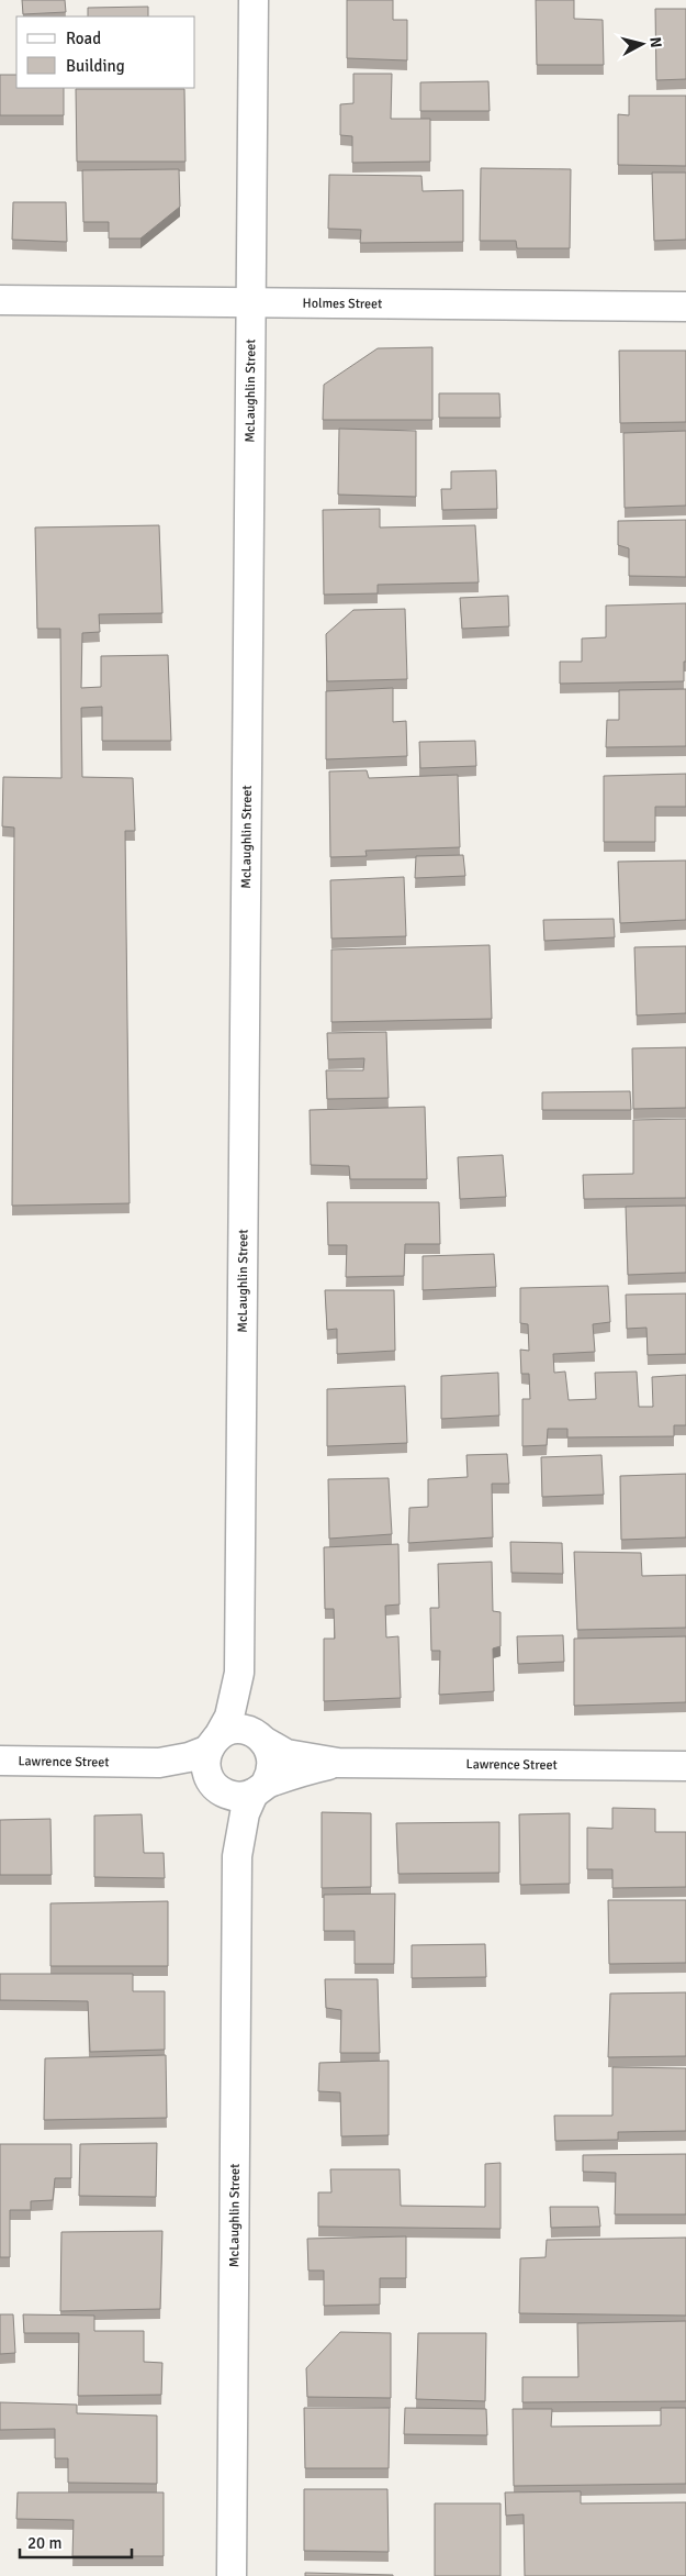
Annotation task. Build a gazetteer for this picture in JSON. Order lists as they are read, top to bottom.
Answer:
{
  "streets": {
    "street": ["Holmes Street", "McLaughlin Street", "Lawrence Street"]
  },
  "crossings": [
    ["Holmes Street", "McLaughlin Street"],
    ["McLaughlin Street", "Lawrence Street"]
  ],
  "legend": ["Road", "Building"],
  "scale_bar": "20 m",
  "north": "right"
}
